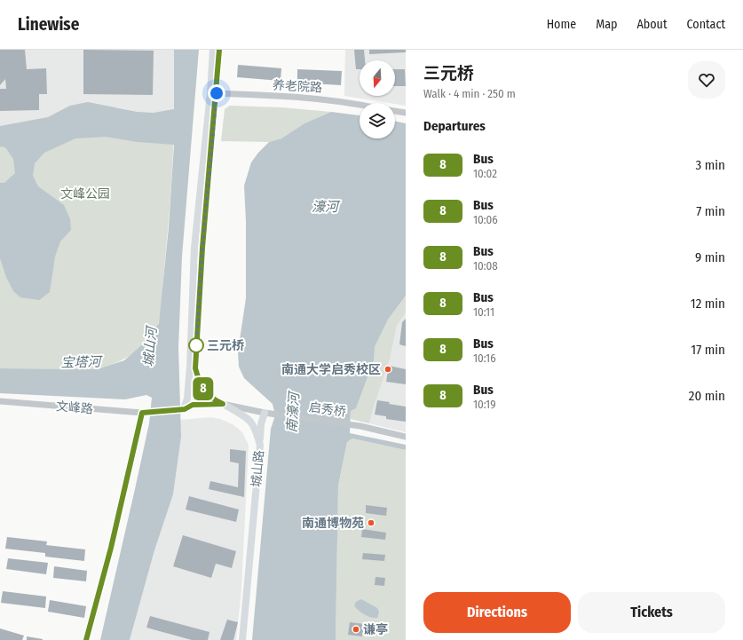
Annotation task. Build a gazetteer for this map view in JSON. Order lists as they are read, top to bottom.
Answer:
{
  "streets": {
    "main road": ["城山路"],
    "street": ["养老院路", "文峰路", "启秀桥"]
  },
  "crossings": [
    ["养老院路", "城山路"],
    ["启秀桥", "城山路"]
  ],
  "water": [
    "濠河",
    "城山河",
    "宝塔河",
    "南濠河"
  ],
  "parks": ["文峰公园"],
  "places": [
    "三元桥",
    "南通大学启秀校区",
    "南通博物苑",
    "谦亭"
  ],
  "lines": ["bus line 8"],
  "north": "bottom",
  "page": {
    "header": "Linewise",
    "nav": [
      "Home",
      "Map",
      "About",
      "Contact"
    ],
    "on_map": "8",
    "heading": [
      ["三元桥", "Walk · 4 min · 250 m"],
      "Departures"
    ],
    "list": [
      {
        "mark": "8",
        "name": "Bus",
        "note": "10:02",
        "value": "3 min"
      },
      {
        "mark": "8",
        "name": "Bus",
        "note": "10:06",
        "value": "7 min"
      },
      {
        "mark": "8",
        "name": "Bus",
        "note": "10:08",
        "value": "9 min"
      },
      {
        "mark": "8",
        "name": "Bus",
        "note": "10:11",
        "value": "12 min"
      },
      {
        "mark": "8",
        "name": "Bus",
        "note": "10:16",
        "value": "17 min"
      },
      {
        "mark": "8",
        "name": "Bus",
        "note": "10:19",
        "value": "20 min"
      }
    ],
    "buttons": ["Directions", "Tickets"]
  }
}
